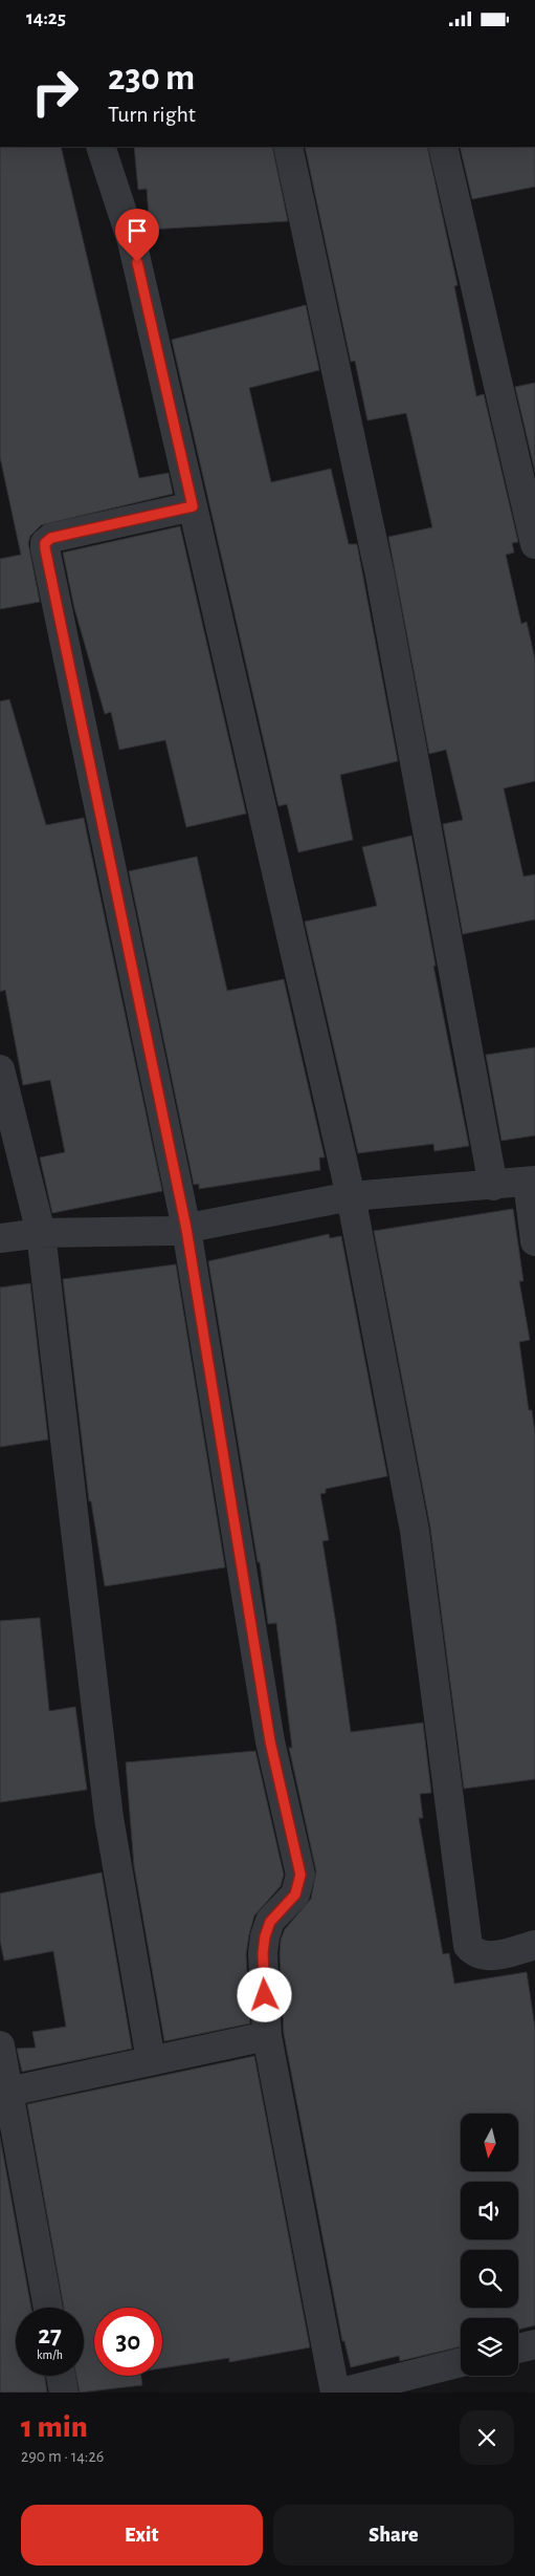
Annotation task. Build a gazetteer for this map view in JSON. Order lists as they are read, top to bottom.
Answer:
{
  "north": "bottom",
  "page": {
    "status": "14:25",
    "turn": ["230 m", "Turn right"],
    "speed": "27 km/h",
    "limit": "30",
    "heading": ["1 min", "290 m · 14:26"],
    "buttons": ["Exit", "Share"]
  }
}
